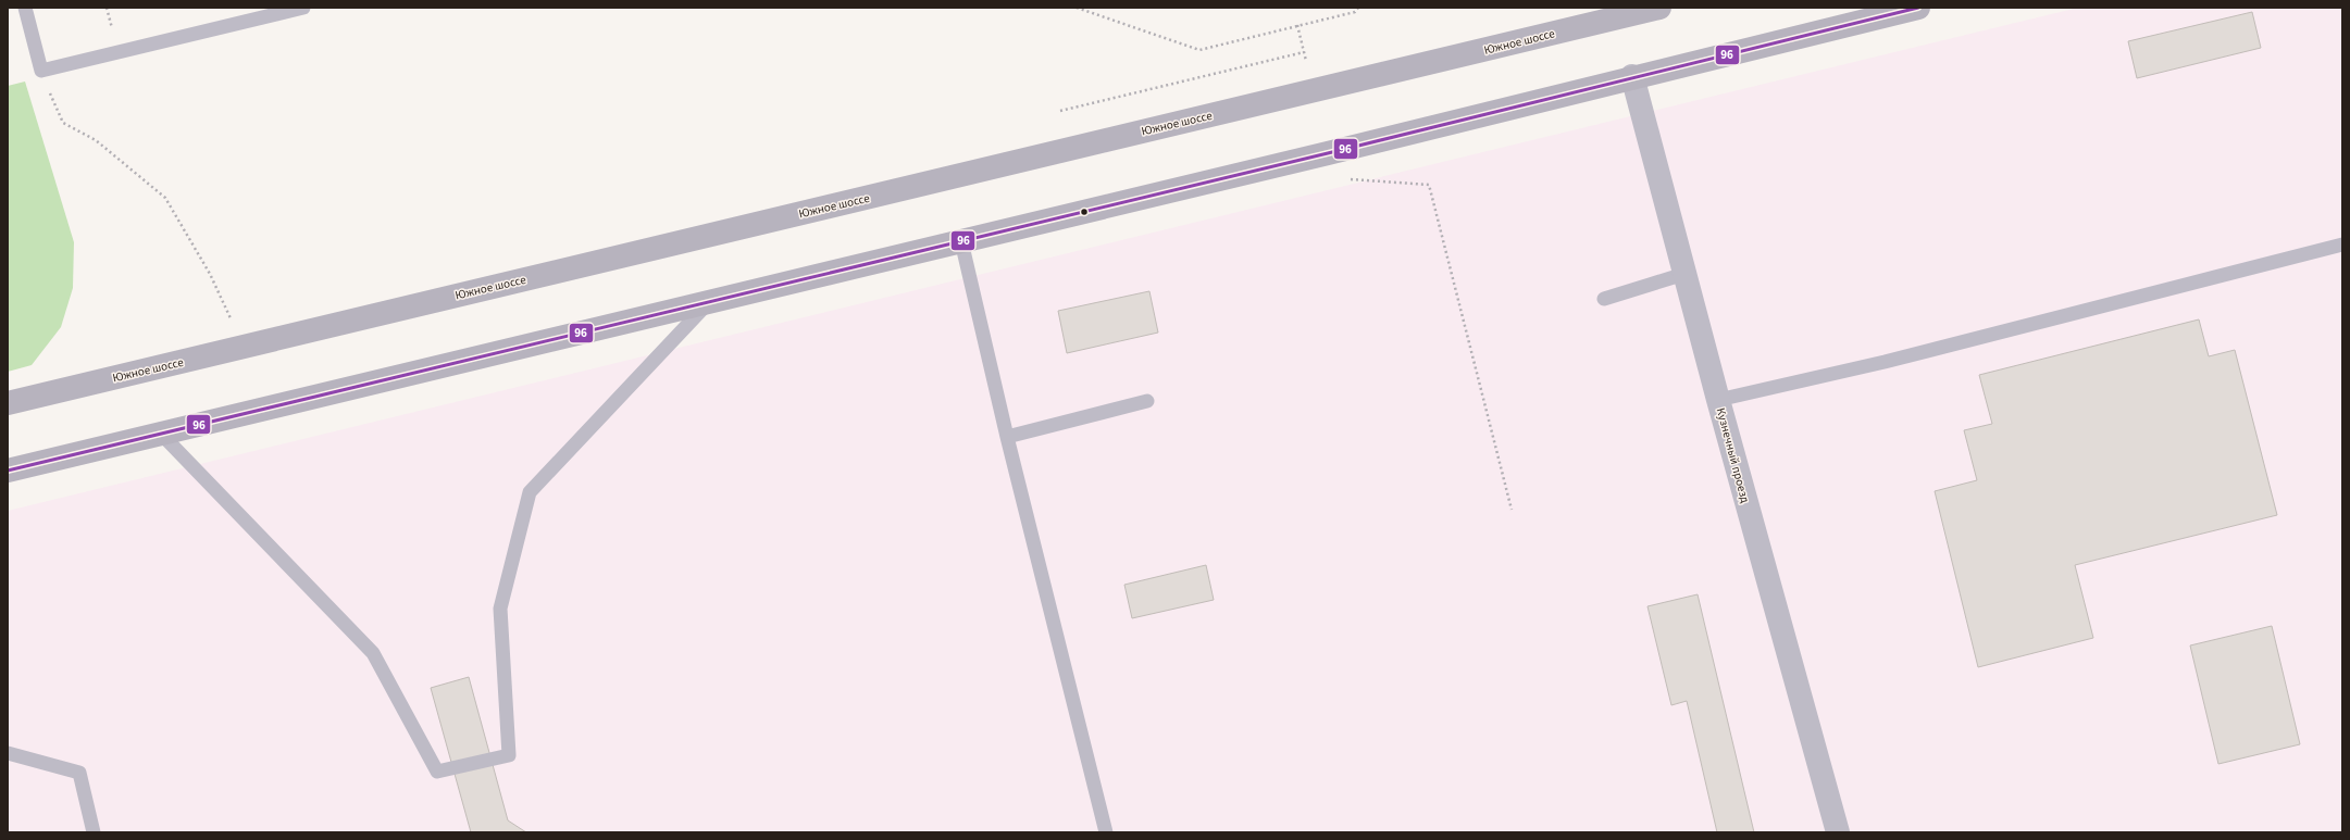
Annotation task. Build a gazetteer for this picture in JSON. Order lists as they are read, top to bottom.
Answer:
{
  "streets": {
    "main road": ["Южное шоссе"],
    "street": ["Кузнечный проезд"]
  },
  "lines": ["transit line 96"]
}
